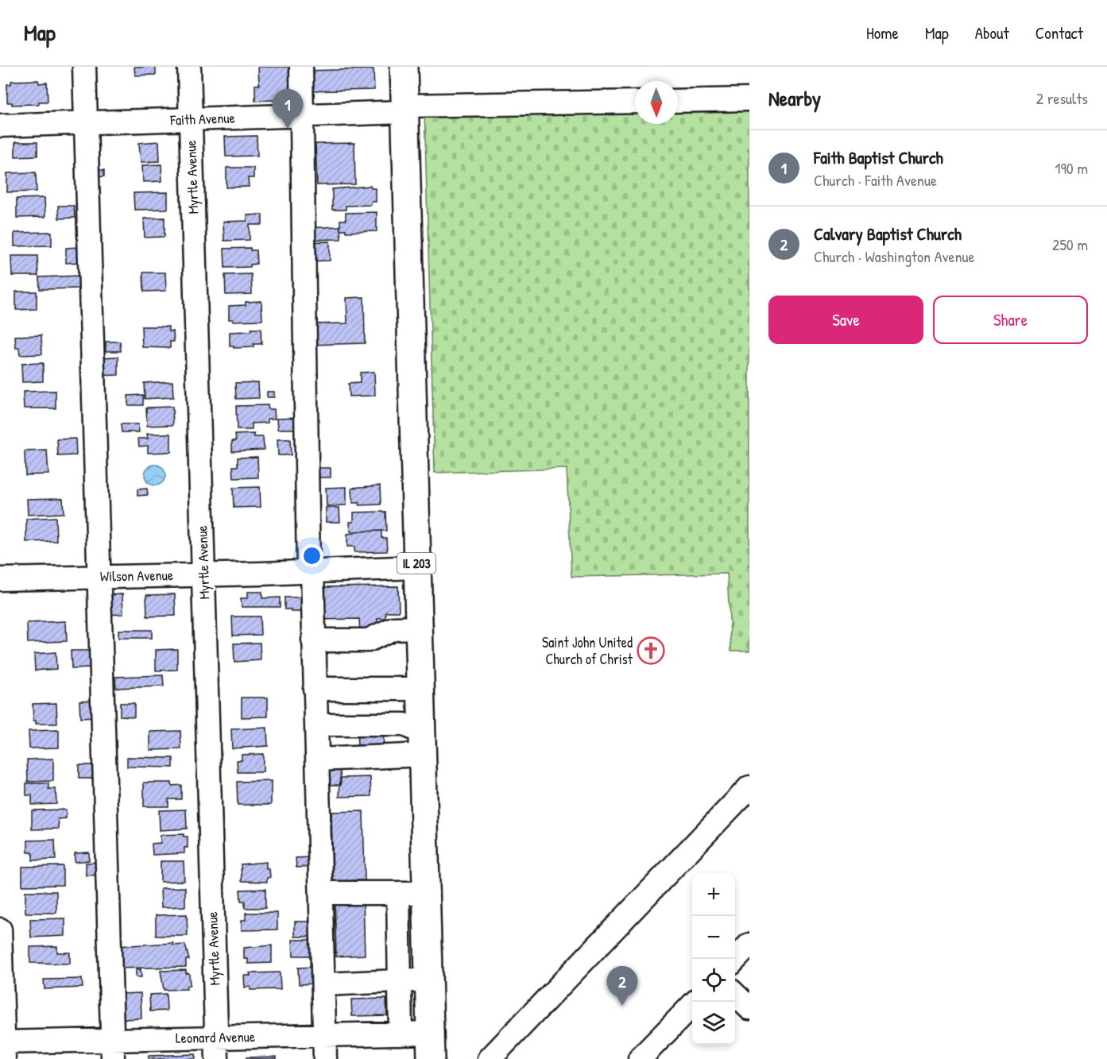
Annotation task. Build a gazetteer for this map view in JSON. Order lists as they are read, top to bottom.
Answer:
{
  "streets": {
    "main road": ["IL 203"],
    "street": [
      "Faith Avenue",
      "Myrtle Avenue",
      "Wilson Avenue",
      "Leonard Avenue"
    ]
  },
  "crossings": [
    ["Faith Avenue", "Myrtle Avenue"],
    ["Faith Avenue", "IL 203"],
    ["Myrtle Avenue", "Wilson Avenue"],
    ["Myrtle Avenue", "Leonard Avenue"],
    ["IL 203", "Wilson Avenue"],
    ["IL 203", "Leonard Avenue"]
  ],
  "places": {
    "church": ["Saint John United Church of Christ"]
  },
  "north": "bottom",
  "page": {
    "header": "Map",
    "nav": [
      "Home",
      "Map",
      "About",
      "Contact"
    ],
    "heading": ["Nearby", "2 results"],
    "pins": ["1", "2"],
    "list": [
      {
        "mark": "1",
        "name": "Faith Baptist Church",
        "note": "Church · Faith Avenue",
        "value": "190 m"
      },
      {
        "mark": "2",
        "name": "Calvary Baptist Church",
        "note": "Church · Washington Avenue",
        "value": "250 m"
      }
    ],
    "buttons": ["Save", "Share"],
    "map_buttons": ["+", "−"]
  }
}
